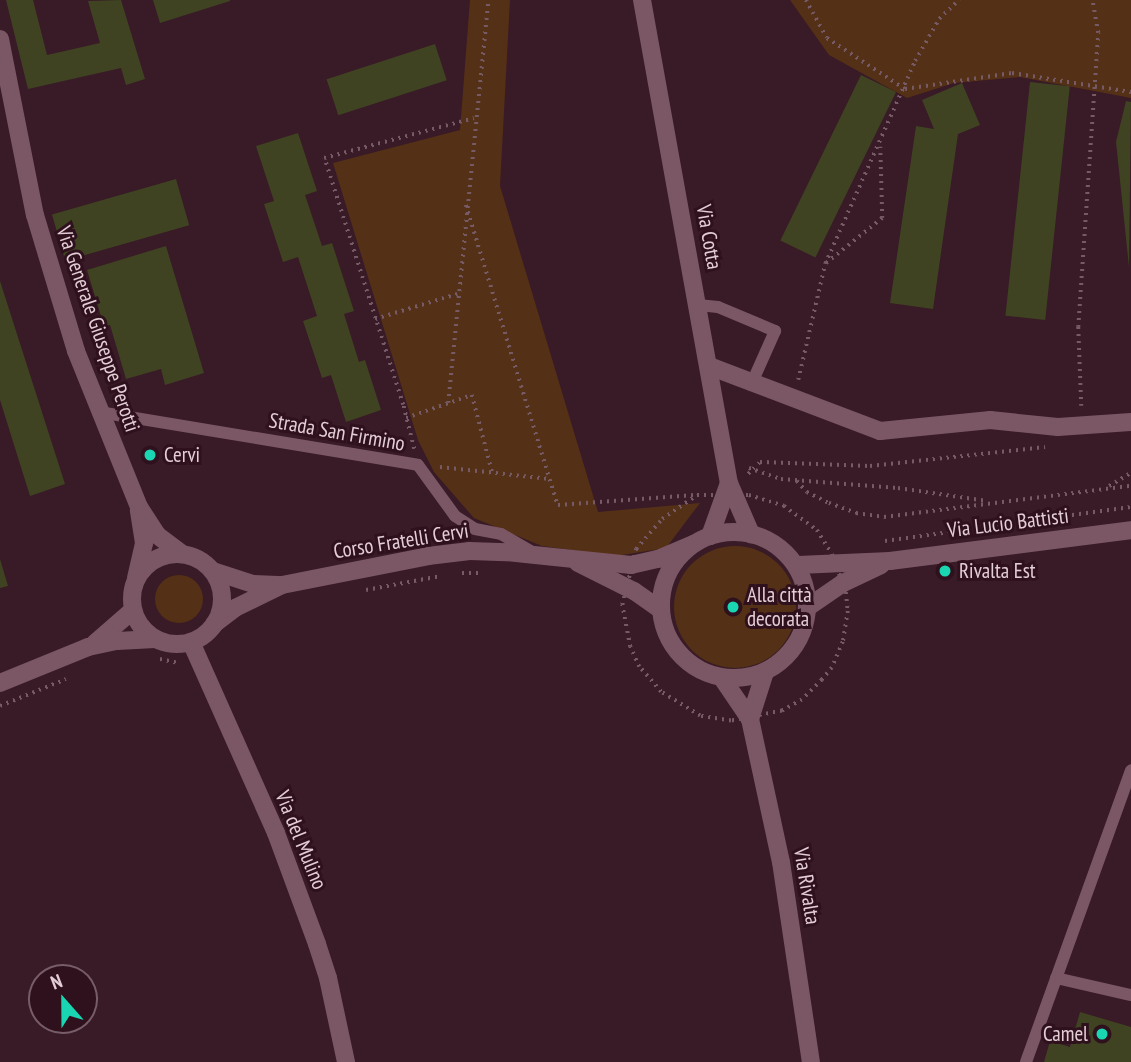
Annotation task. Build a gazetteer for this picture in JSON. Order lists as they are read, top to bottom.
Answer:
{
  "streets": {
    "street": [
      "Via Cotta",
      "Via Generale Giuseppe Perotti",
      "Via Lucio Battisti",
      "Corso Fratelli Cervi",
      "Via del Mulino",
      "Via Rivalta"
    ],
    "lane": ["Strada San Firmino"]
  },
  "crossings": [
    ["Via Cotta", "Via Lucio Battisti"],
    ["Via Cotta", "Corso Fratelli Cervi"],
    ["Via Cotta", "Via Rivalta"],
    ["Via Generale Giuseppe Perotti", "Strada San Firmino"],
    ["Via Generale Giuseppe Perotti", "Corso Fratelli Cervi"],
    ["Via Generale Giuseppe Perotti", "Via del Mulino"],
    ["Strada San Firmino", "Corso Fratelli Cervi"],
    ["Via Lucio Battisti", "Corso Fratelli Cervi"],
    ["Via Lucio Battisti", "Via Rivalta"],
    ["Corso Fratelli Cervi", "Via del Mulino"],
    ["Corso Fratelli Cervi", "Via Rivalta"]
  ],
  "places": [
    "Cervi",
    "Rivalta Est",
    "Alla città decorata",
    "Camel"
  ],
  "north": "top"
}
